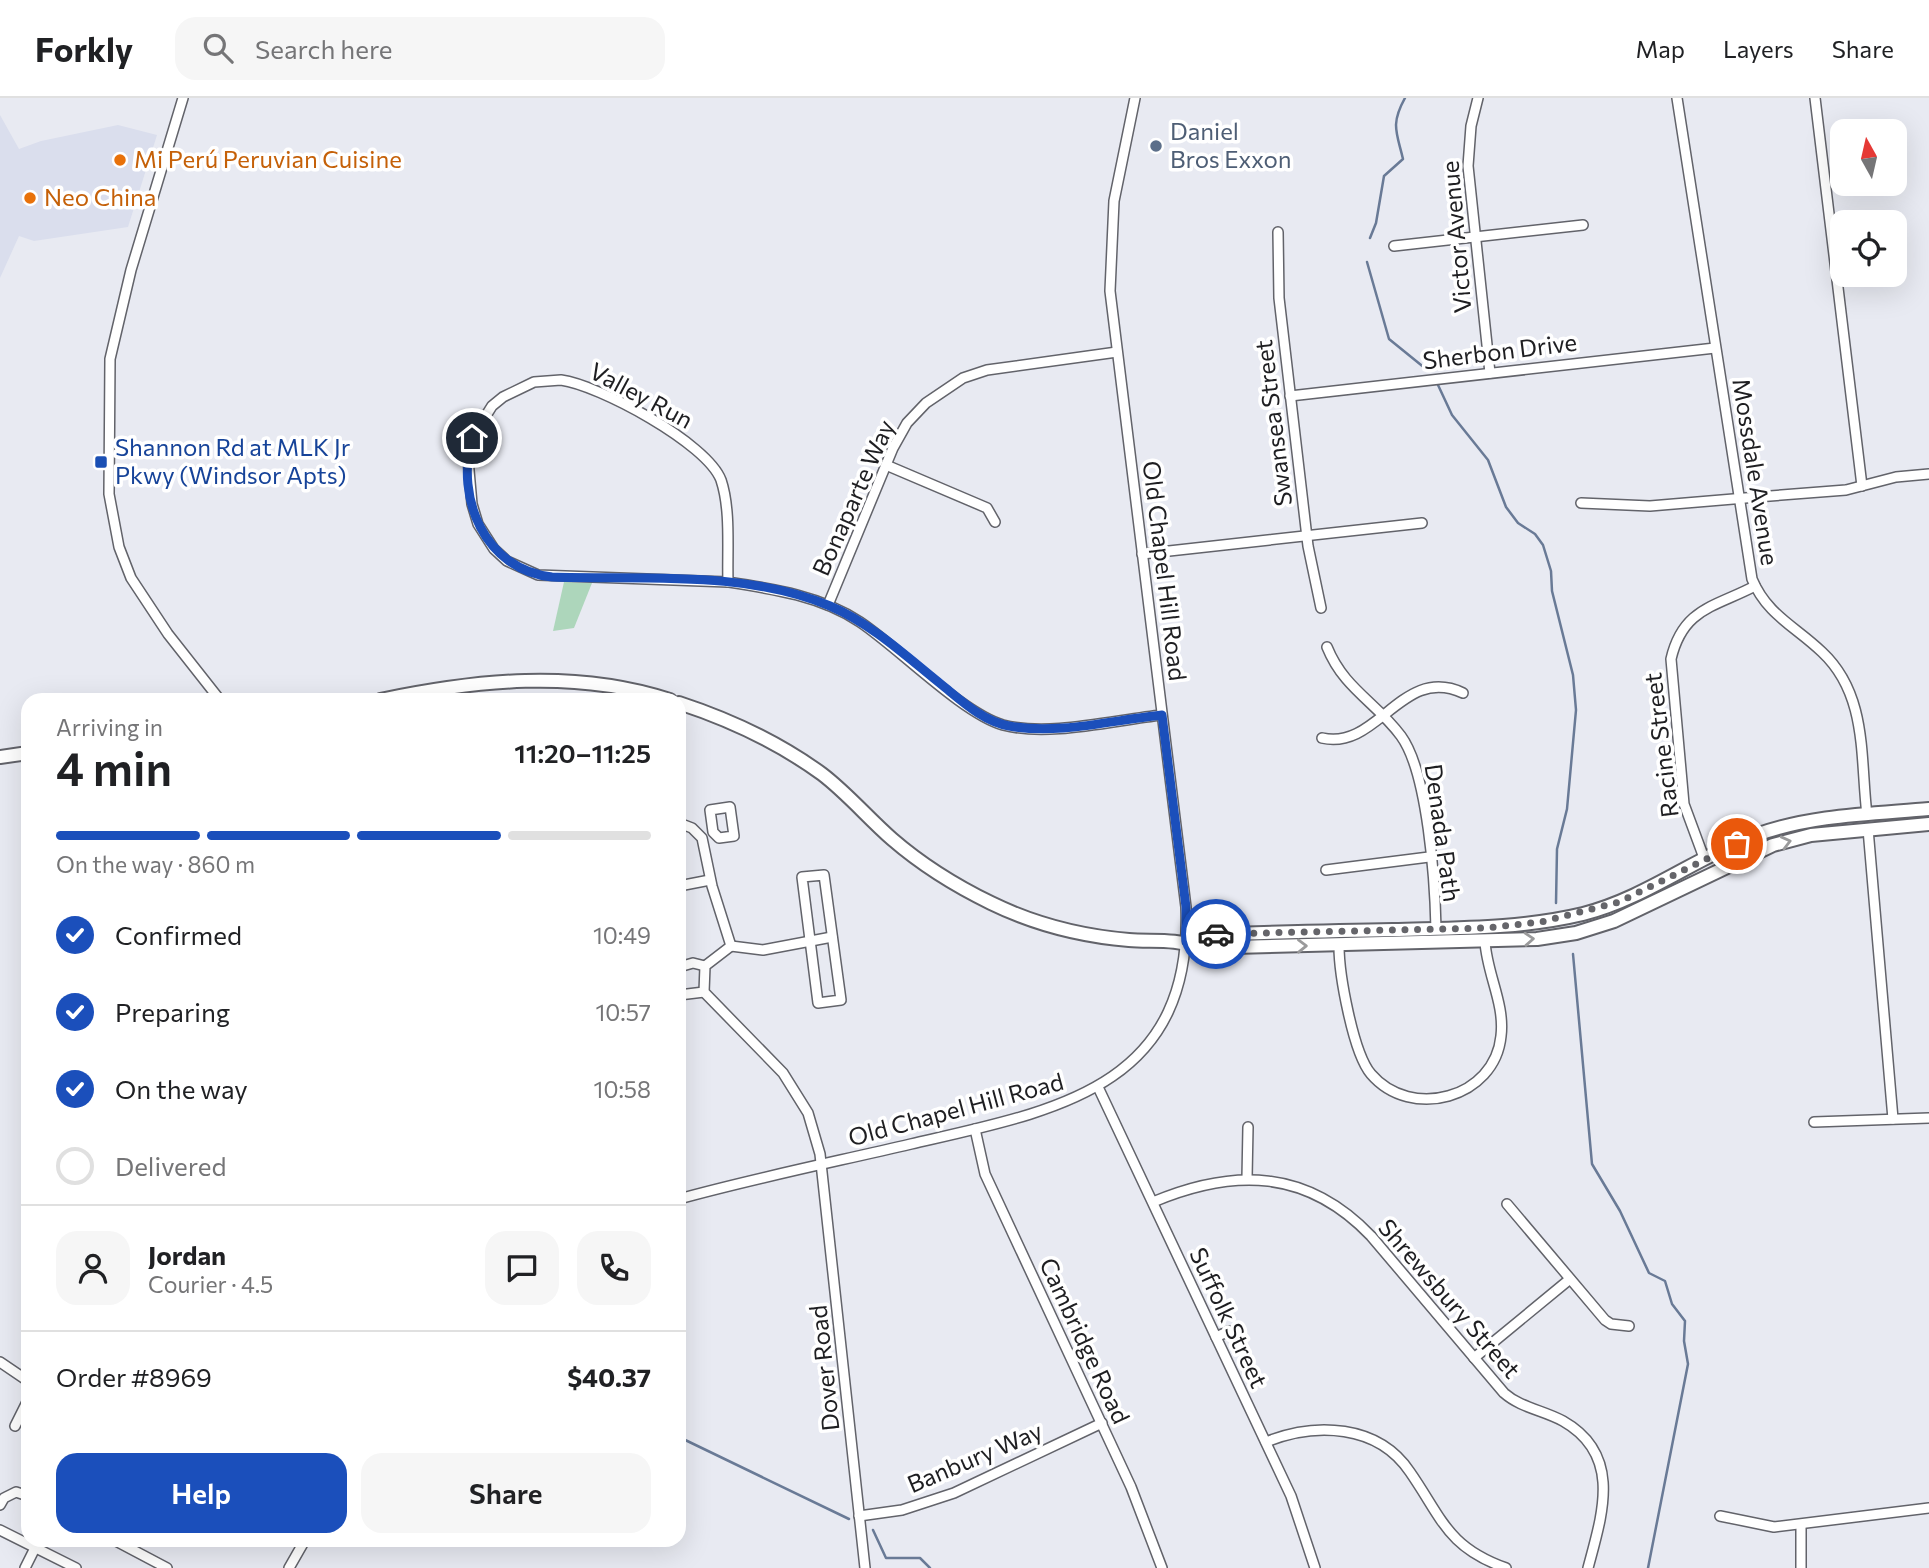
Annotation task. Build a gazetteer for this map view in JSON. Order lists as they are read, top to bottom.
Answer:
{
  "streets": {
    "street": [
      "Victor Avenue",
      "Sherbon Drive",
      "Valley Run",
      "Swansea Street",
      "Mossdale Avenue",
      "Bonaparte Way",
      "Old Chapel Hill Road",
      "Racine Street",
      "Denada Path",
      "Shrewsbury Street",
      "Suffolk Street",
      "Cambridge Road",
      "Dover Road",
      "Banbury Way"
    ]
  },
  "crossings": [
    ["Victor Avenue", "Sherbon Drive"],
    ["Sherbon Drive", "Swansea Street"],
    ["Sherbon Drive", "Mossdale Avenue"],
    ["Valley Run", "Bonaparte Way"],
    ["Valley Run", "Old Chapel Hill Road"],
    ["Mossdale Avenue", "Racine Street"],
    ["Bonaparte Way", "Old Chapel Hill Road"],
    ["Old Chapel Hill Road", "Suffolk Street"],
    ["Old Chapel Hill Road", "Cambridge Road"],
    ["Old Chapel Hill Road", "Dover Road"],
    ["Shrewsbury Street", "Suffolk Street"],
    ["Cambridge Road", "Banbury Way"],
    ["Dover Road", "Banbury Way"]
  ],
  "places": {
    "other": ["Daniel Bros Exxon", "Mi Perú Peruvian Cuisine", "Neo China"],
    "transit": ["Shannon Rd at MLK Jr Pkwy (Windsor Apts)"]
  },
  "north": "top",
  "page": {
    "header": "Forkly",
    "search": "Search here",
    "nav": ["Map", "Layers", "Share"],
    "heading": ["4 min", "Arriving in", "11:20–11:25"],
    "panel": [
      "Jordan",
      "Courier · 4.5",
      "Order #8969",
      "$40.37"
    ],
    "bar": "On the way · 860 m",
    "list": [
      ["Confirmed", "10:49"],
      ["Preparing", "10:57"],
      ["On the way", "10:58"],
      "Delivered"
    ],
    "buttons": ["Help", "Share"]
  }
}
